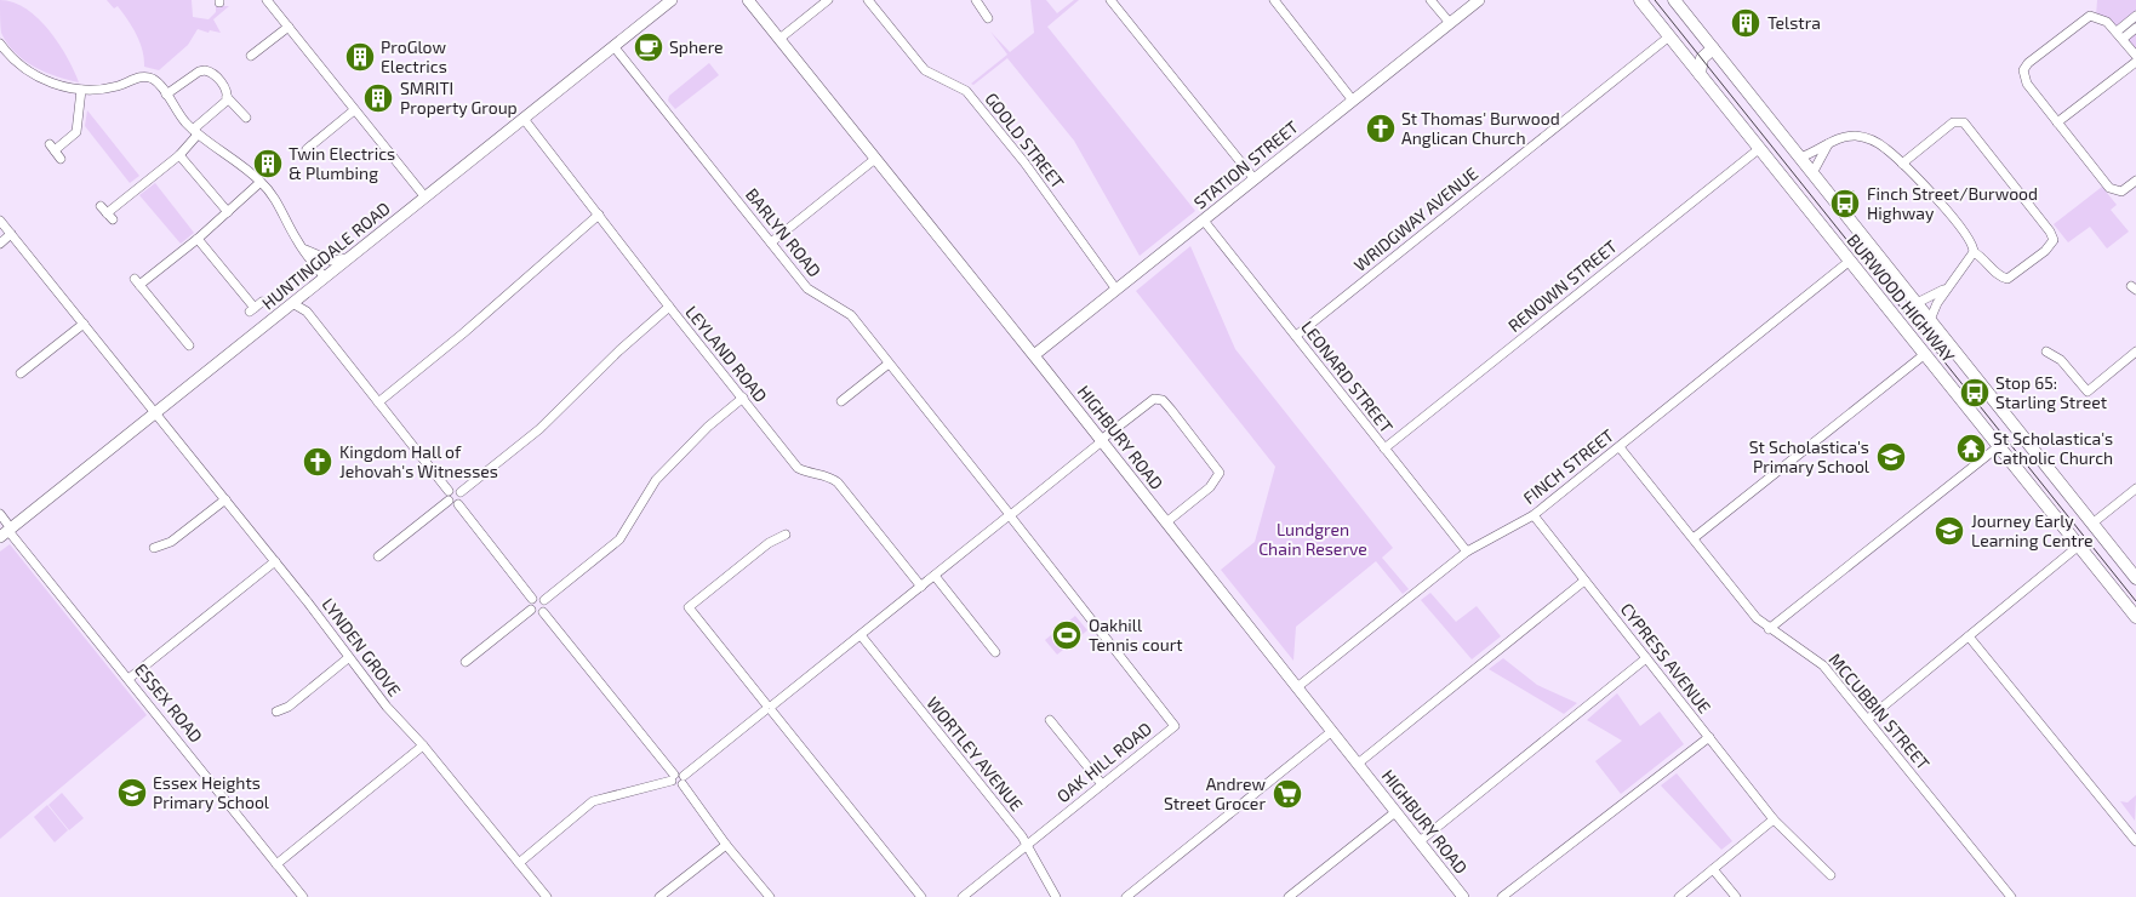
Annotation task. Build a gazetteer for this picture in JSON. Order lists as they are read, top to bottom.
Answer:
{
  "streets": {
    "highway": ["BURWOOD HIGHWAY"],
    "main road": ["STATION STREET", "HUNTINGDALE ROAD", "HIGHBURY ROAD"],
    "street": [
      "GOOLD STREET",
      "WRIDGWAY AVENUE",
      "BARLYN ROAD",
      "RENOWN STREET",
      "LEYLAND ROAD",
      "LEONARD STREET",
      "FINCH STREET",
      "LYNDEN GROVE",
      "CYPRESS AVENUE",
      "ESSEX ROAD",
      "MCCUBBIN STREET",
      "WORTLEY AVENUE",
      "OAK HILL ROAD"
    ]
  },
  "crossings": [
    ["GOOLD STREET", "STATION STREET"],
    ["STATION STREET", "LEONARD STREET"],
    ["STATION STREET", "HIGHBURY ROAD"],
    ["WRIDGWAY AVENUE", "BURWOOD HIGHWAY"],
    ["WRIDGWAY AVENUE", "LEONARD STREET"],
    ["BARLYN ROAD", "HUNTINGDALE ROAD"],
    ["BARLYN ROAD", "OAK HILL ROAD"],
    ["HUNTINGDALE ROAD", "LEYLAND ROAD"],
    ["HUNTINGDALE ROAD", "LYNDEN GROVE"],
    ["HUNTINGDALE ROAD", "ESSEX ROAD"],
    ["RENOWN STREET", "BURWOOD HIGHWAY"],
    ["RENOWN STREET", "LEONARD STREET"],
    ["BURWOOD HIGHWAY", "FINCH STREET"],
    ["LEONARD STREET", "FINCH STREET"],
    ["HIGHBURY ROAD", "FINCH STREET"],
    ["FINCH STREET", "CYPRESS AVENUE"],
    ["FINCH STREET", "MCCUBBIN STREET"],
    ["WORTLEY AVENUE", "OAK HILL ROAD"]
  ],
  "parks": ["Lundgren Chain Reserve"],
  "places": {
    "building": [
      "Telstra",
      "ProGlow Electrics",
      "SMRITI Property Group",
      "Twin Electrics & Plumbing"
    ],
    "cafe": ["Sphere"],
    "church": ["St Thomas' Burwood Anglican Church", "Kingdom Hall of Jehovah's Witnesses"],
    "bus stop": ["Finch Street/Burwood Highway", "Stop 65: Starling Street"],
    "temple": ["St Scholastica's Catholic Church"],
    "school or university": ["St Scholastica's Primary School", "Journey Early Learning Centre", "Essex Heights Primary School"],
    "sports": ["Oakhill Tennis court"],
    "supermarket": ["Andrew Street Grocer"]
  }
}
